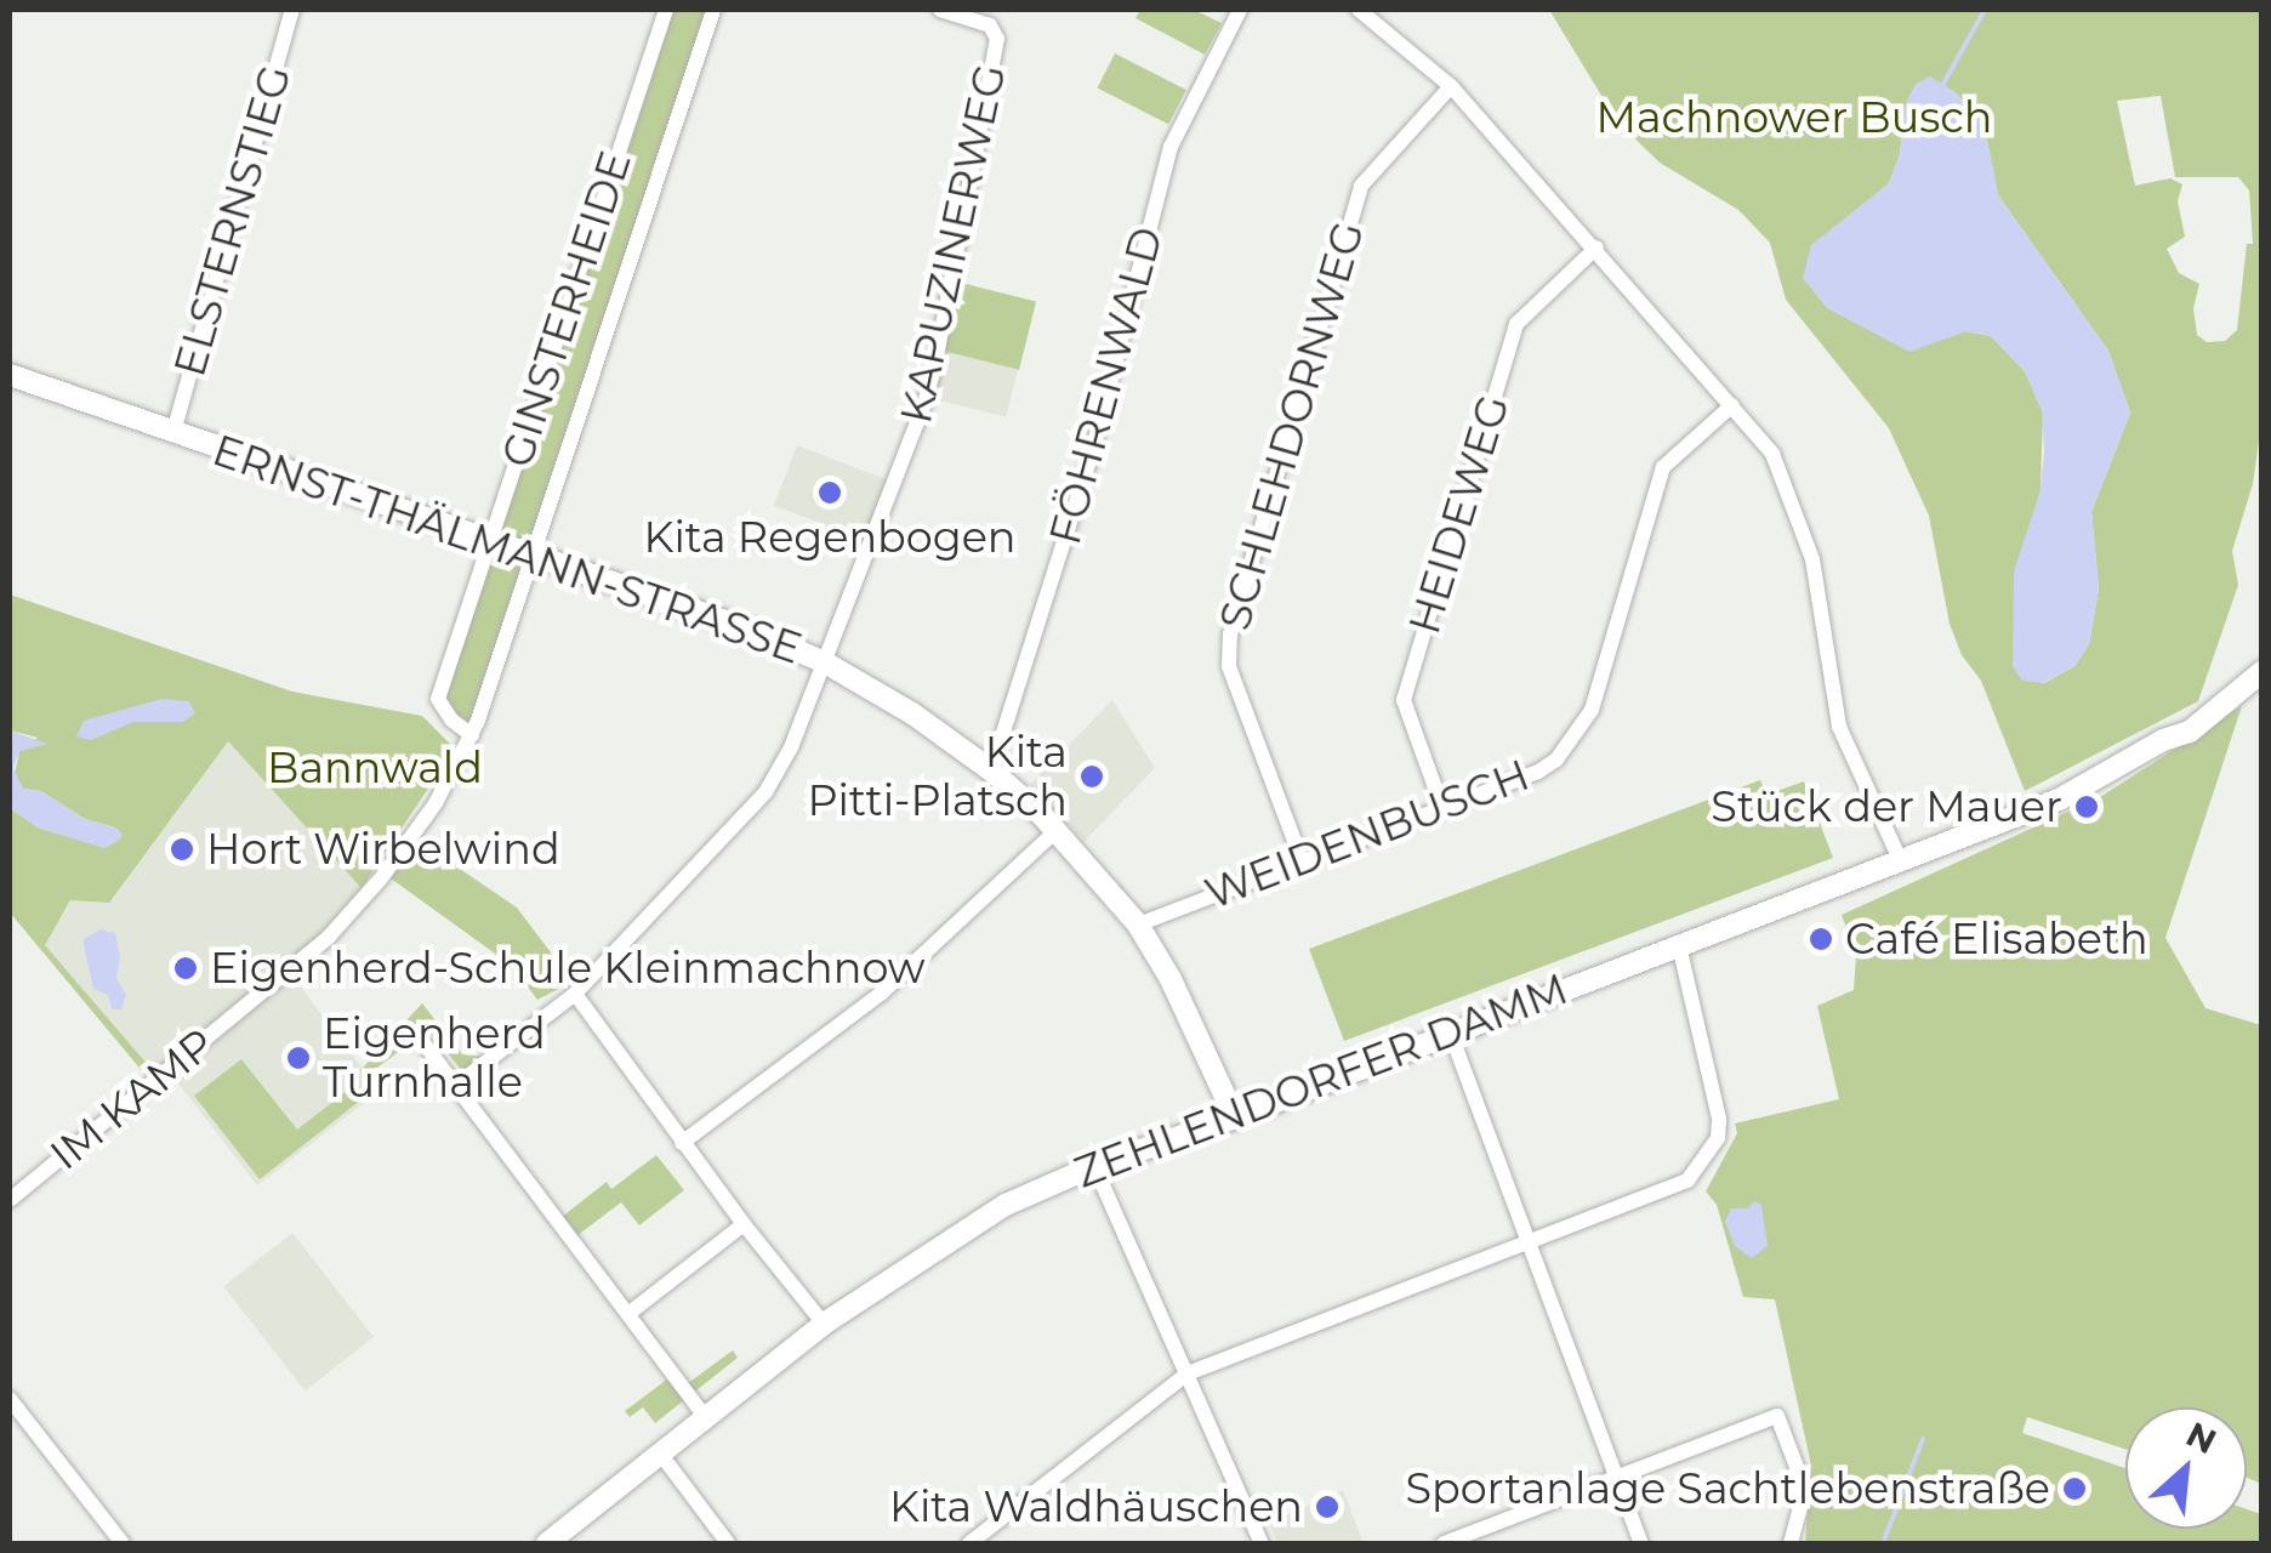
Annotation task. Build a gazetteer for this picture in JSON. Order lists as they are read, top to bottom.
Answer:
{
  "streets": {
    "main road": ["ERNST-THÄLMANN-STRASSE", "ZEHLENDORFER DAMM"],
    "street": [
      "ELSTERNSTIEG",
      "KAPUZINERWEG",
      "GINSTERHEIDE",
      "FÖHRENWALD",
      "SCHLEHDORNWEG",
      "HEIDEWEG",
      "WEIDENBUSCH",
      "IM KAMP"
    ]
  },
  "crossings": [
    ["ELSTERNSTIEG", "ERNST-THÄLMANN-STRASSE"],
    ["KAPUZINERWEG", "ERNST-THÄLMANN-STRASSE"],
    ["GINSTERHEIDE", "ERNST-THÄLMANN-STRASSE"],
    ["GINSTERHEIDE", "IM KAMP"],
    ["FÖHRENWALD", "ERNST-THÄLMANN-STRASSE"],
    ["SCHLEHDORNWEG", "WEIDENBUSCH"],
    ["HEIDEWEG", "WEIDENBUSCH"],
    ["ERNST-THÄLMANN-STRASSE", "WEIDENBUSCH"],
    ["ERNST-THÄLMANN-STRASSE", "ZEHLENDORFER DAMM"]
  ],
  "parks": ["Machnower Busch", "Bannwald"],
  "places": [
    "Kita Regenbogen",
    "Kita Pitti-Platsch",
    "Stück der Mauer",
    "Hort Wirbelwind",
    "Café Elisabeth",
    "Eigenherd-Schule Kleinmachnow",
    "Eigenherd Turnhalle",
    "Sportanlage Sachtlebenstraße",
    "Kita Waldhäuschen"
  ],
  "north": "top right"
}
